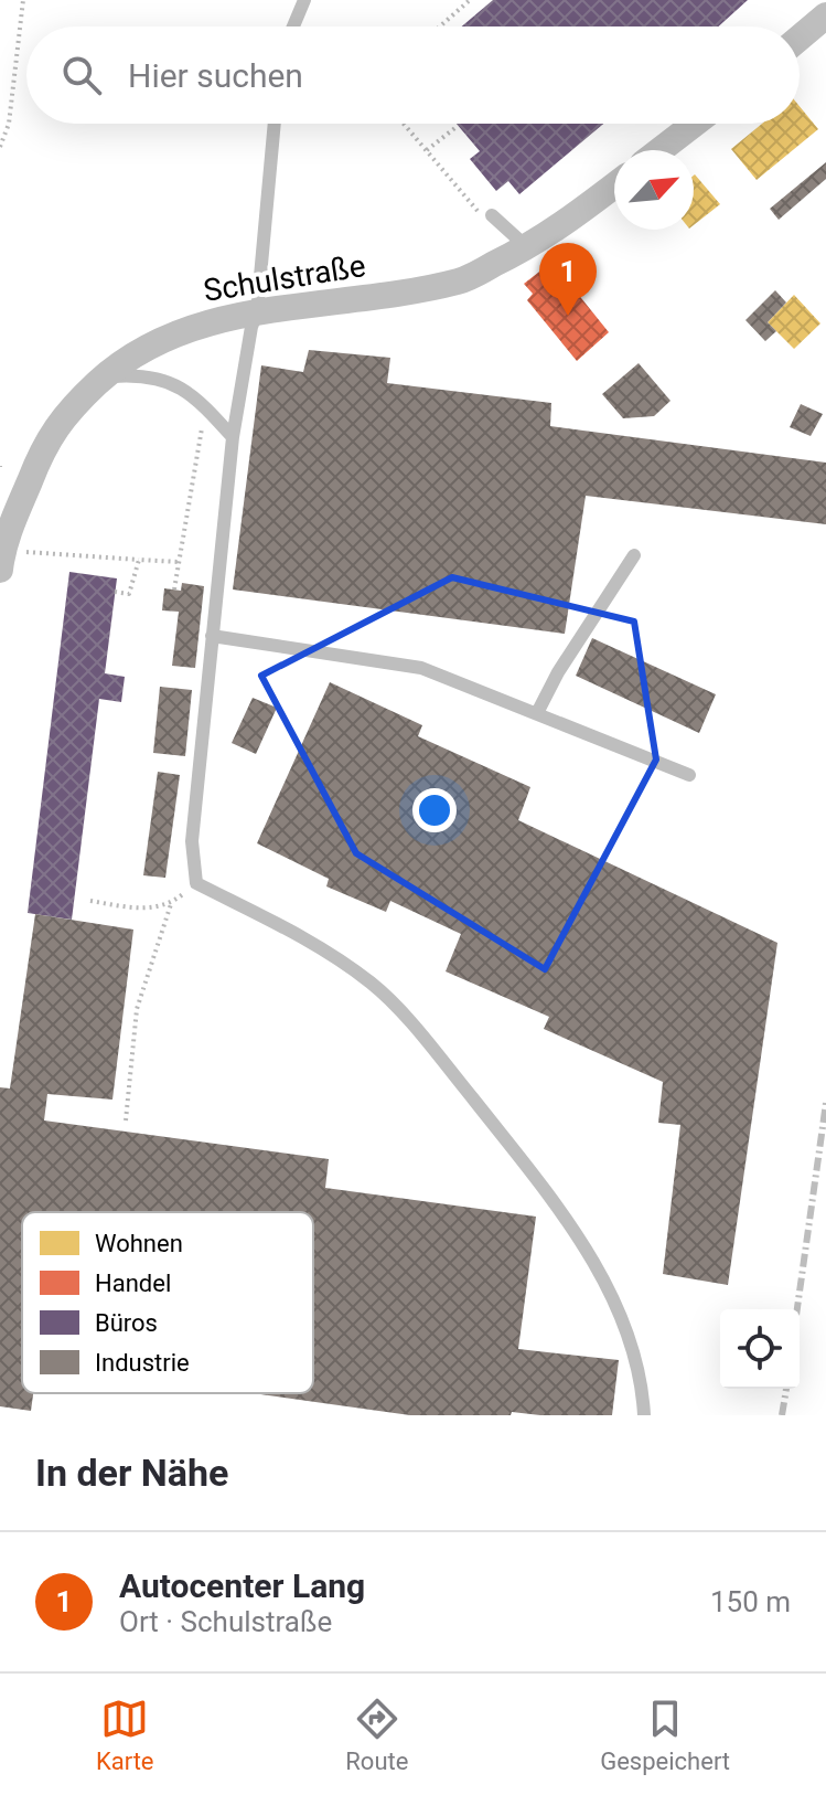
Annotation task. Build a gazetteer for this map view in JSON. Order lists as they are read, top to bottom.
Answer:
{
  "streets": {
    "street": ["Schulstraße"]
  },
  "legend": [
    "Wohnen",
    "Handel",
    "Büros",
    "Industrie"
  ],
  "north": "top right",
  "page": {
    "search": "Hier suchen",
    "pins": "1",
    "heading": "In der Nähe",
    "list": [
      {
        "mark": "1",
        "name": "Autocenter Lang",
        "note": "Ort · Schulstraße",
        "value": "150 m"
      }
    ],
    "nav": ["Karte", "Route", "Gespeichert"]
  }
}
